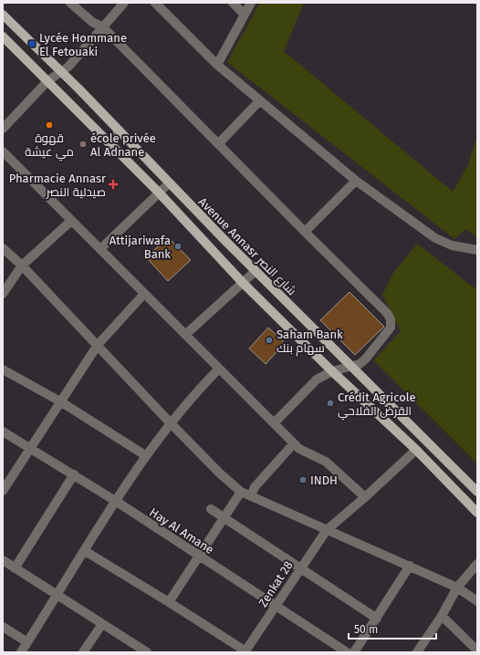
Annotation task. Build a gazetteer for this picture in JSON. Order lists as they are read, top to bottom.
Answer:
{
  "streets": {
    "main road": ["Avenue Annasr شارع النصر"],
    "street": ["Hay Al Amane", "Zenkat 28"]
  },
  "crossings": [
    ["Hay Al Amane", "Zenkat 28"]
  ],
  "places": {
    "transit": ["Lycée Hommane El Fetouaki"],
    "other": [
      "قهوة مي عيشة",
      "école privée Al Adnane",
      "Attijariwafa Bank",
      "Saham Bank سهام بنك",
      "Crédit Agricole القرض الفلاحي",
      "INDH"
    ],
    "health": ["Pharmacie Annasr صيدلية النصر"]
  },
  "scale_bar": "50 m"
}
